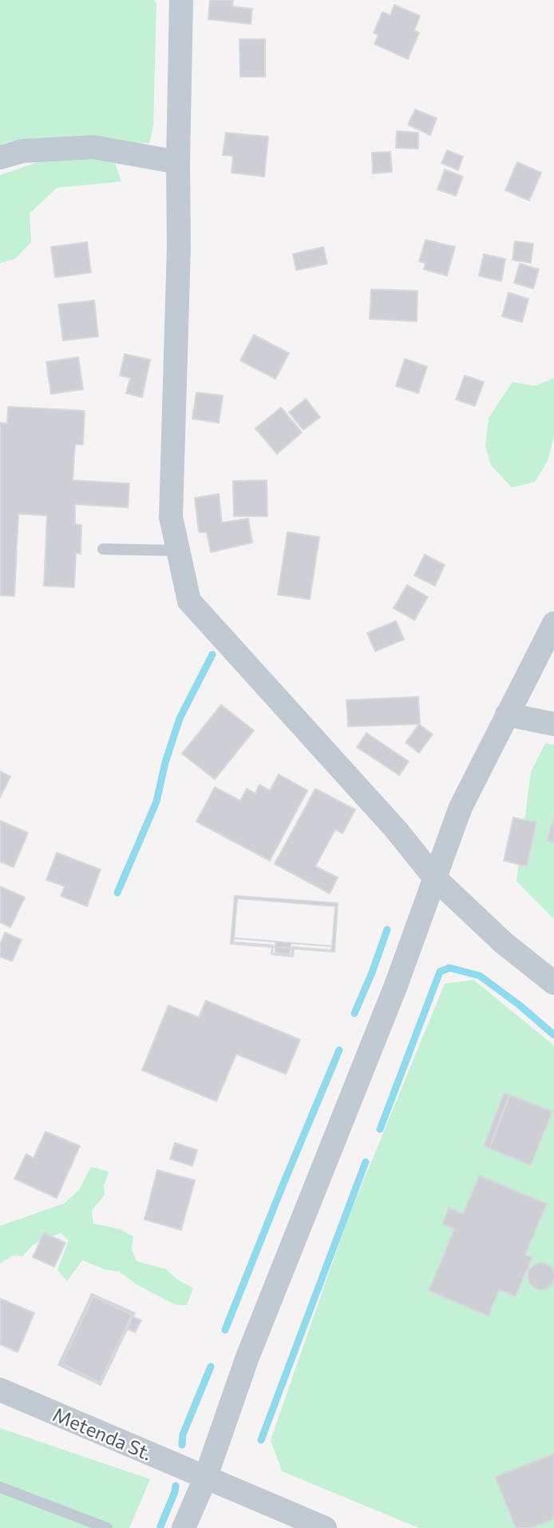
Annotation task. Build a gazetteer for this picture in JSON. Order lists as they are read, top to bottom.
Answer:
{
  "streets": {
    "street": ["Metenda St."]
  }
}
